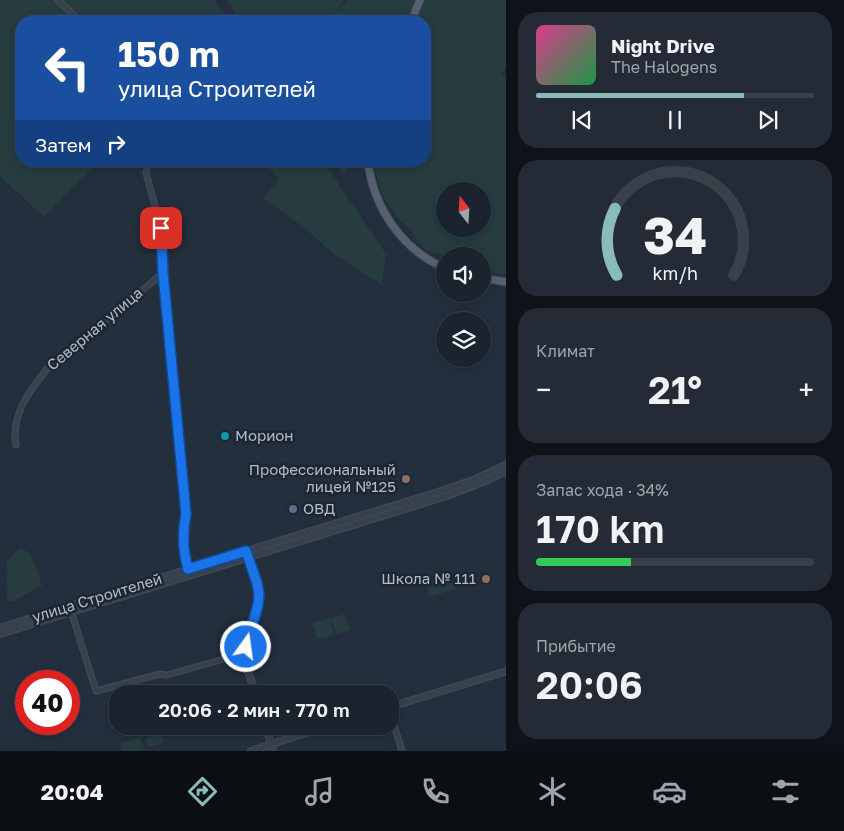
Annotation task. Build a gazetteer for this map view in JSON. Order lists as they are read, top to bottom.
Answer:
{
  "streets": {
    "street": ["Северная улица", "улица Строителей"]
  },
  "places": [
    "Морион",
    "Профессиональный лицей №125",
    "ОВД",
    "Школа № 111"
  ],
  "north": "top",
  "page": {
    "turn": ["150 m", "улица Строителей"],
    "song": ["Night Drive", "The Halogens"],
    "then": "Затем",
    "tile": [
      "Климат",
      ["Запас хода · 34%", "170 km"],
      ["Прибытие", "20:06"]
    ],
    "heat": ["−", "21°", "+"],
    "limit": "40",
    "trip": "20:06 · 2 мин · 770 m",
    "tabs": "20:04",
    "gauge": ["34", "km/h"]
  }
}
